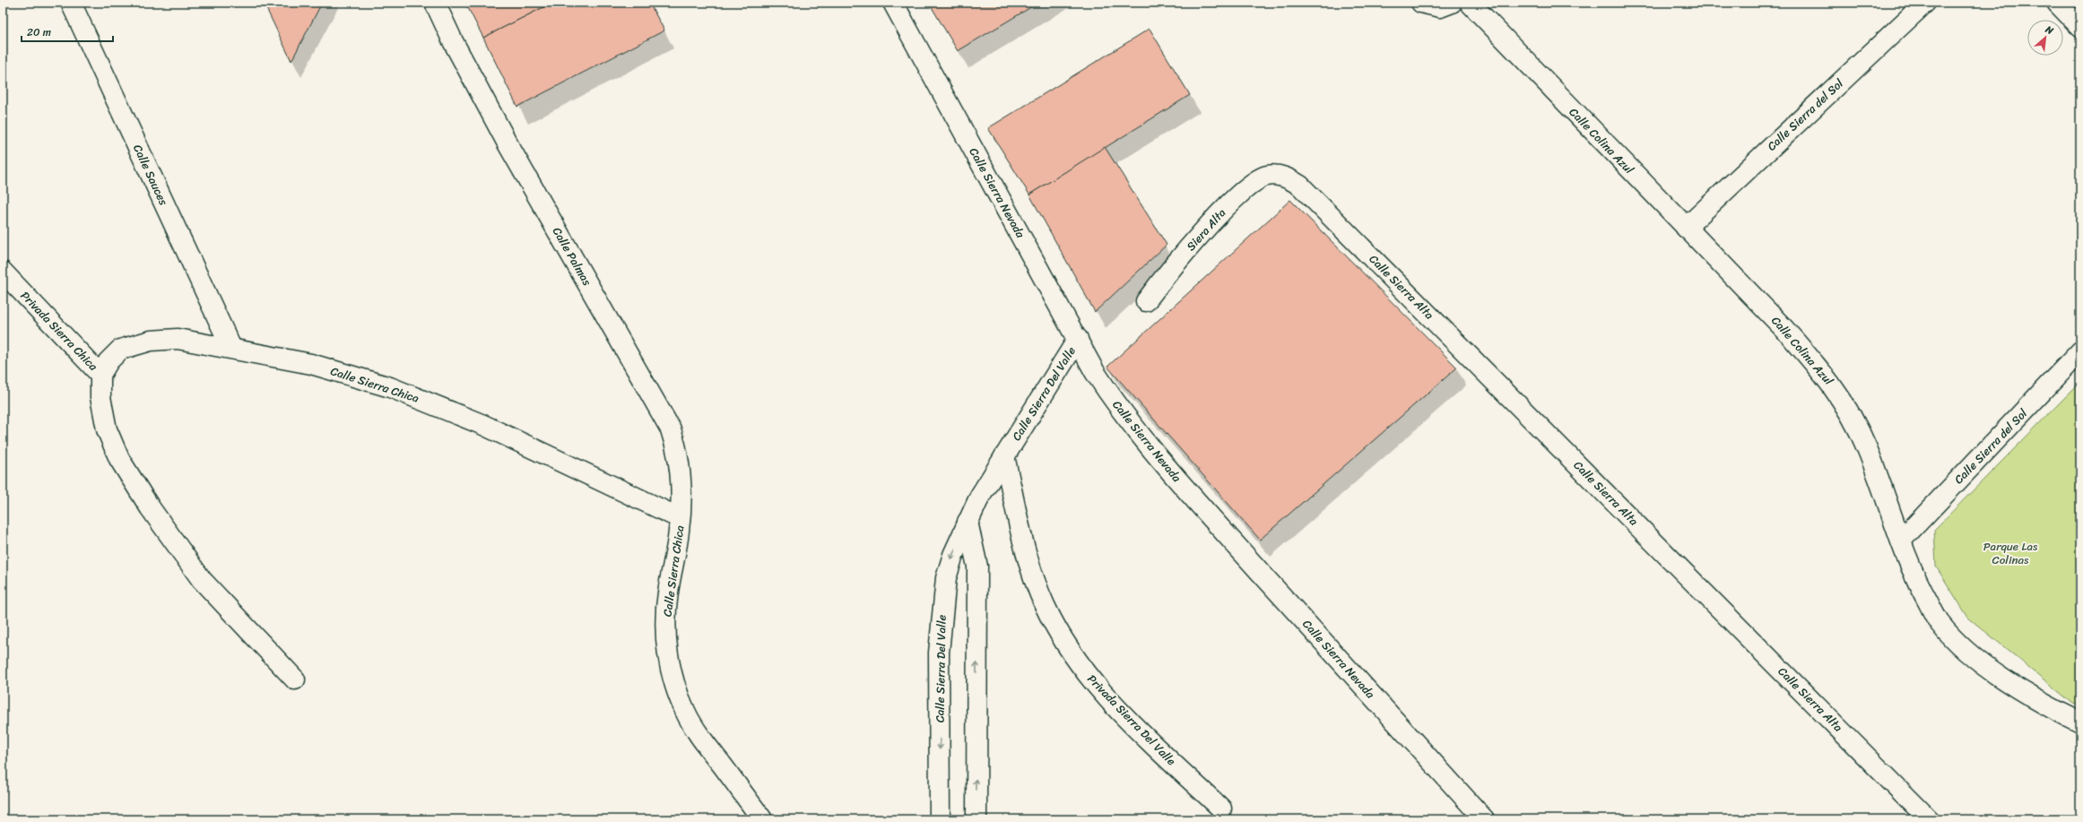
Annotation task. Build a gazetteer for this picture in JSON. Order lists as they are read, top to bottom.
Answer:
{
  "streets": {
    "street": [
      "Calle Sierra del Sol",
      "Calle Colina Azul",
      "Calle Sauces",
      "Calle Sierra Nevada",
      "Siera Alta",
      "Calle Palmas",
      "Calle Sierra Alta",
      "Privada Sierra Chica",
      "Calle Sierra Chica",
      "Calle Sierra Del Valle",
      "Privada Sierra Del Valle"
    ]
  },
  "crossings": [
    ["Calle Sierra del Sol", "Calle Colina Azul"],
    ["Calle Sauces", "Calle Sierra Chica"],
    ["Calle Sierra Nevada", "Calle Sierra Del Valle"],
    ["Siera Alta", "Calle Sierra Alta"],
    ["Calle Palmas", "Calle Sierra Chica"],
    ["Privada Sierra Chica", "Calle Sierra Chica"],
    ["Calle Sierra Del Valle", "Privada Sierra Del Valle"]
  ],
  "parks": ["Parque Las Colinas"],
  "scale_bar": "20 m",
  "north": "top right"
}
